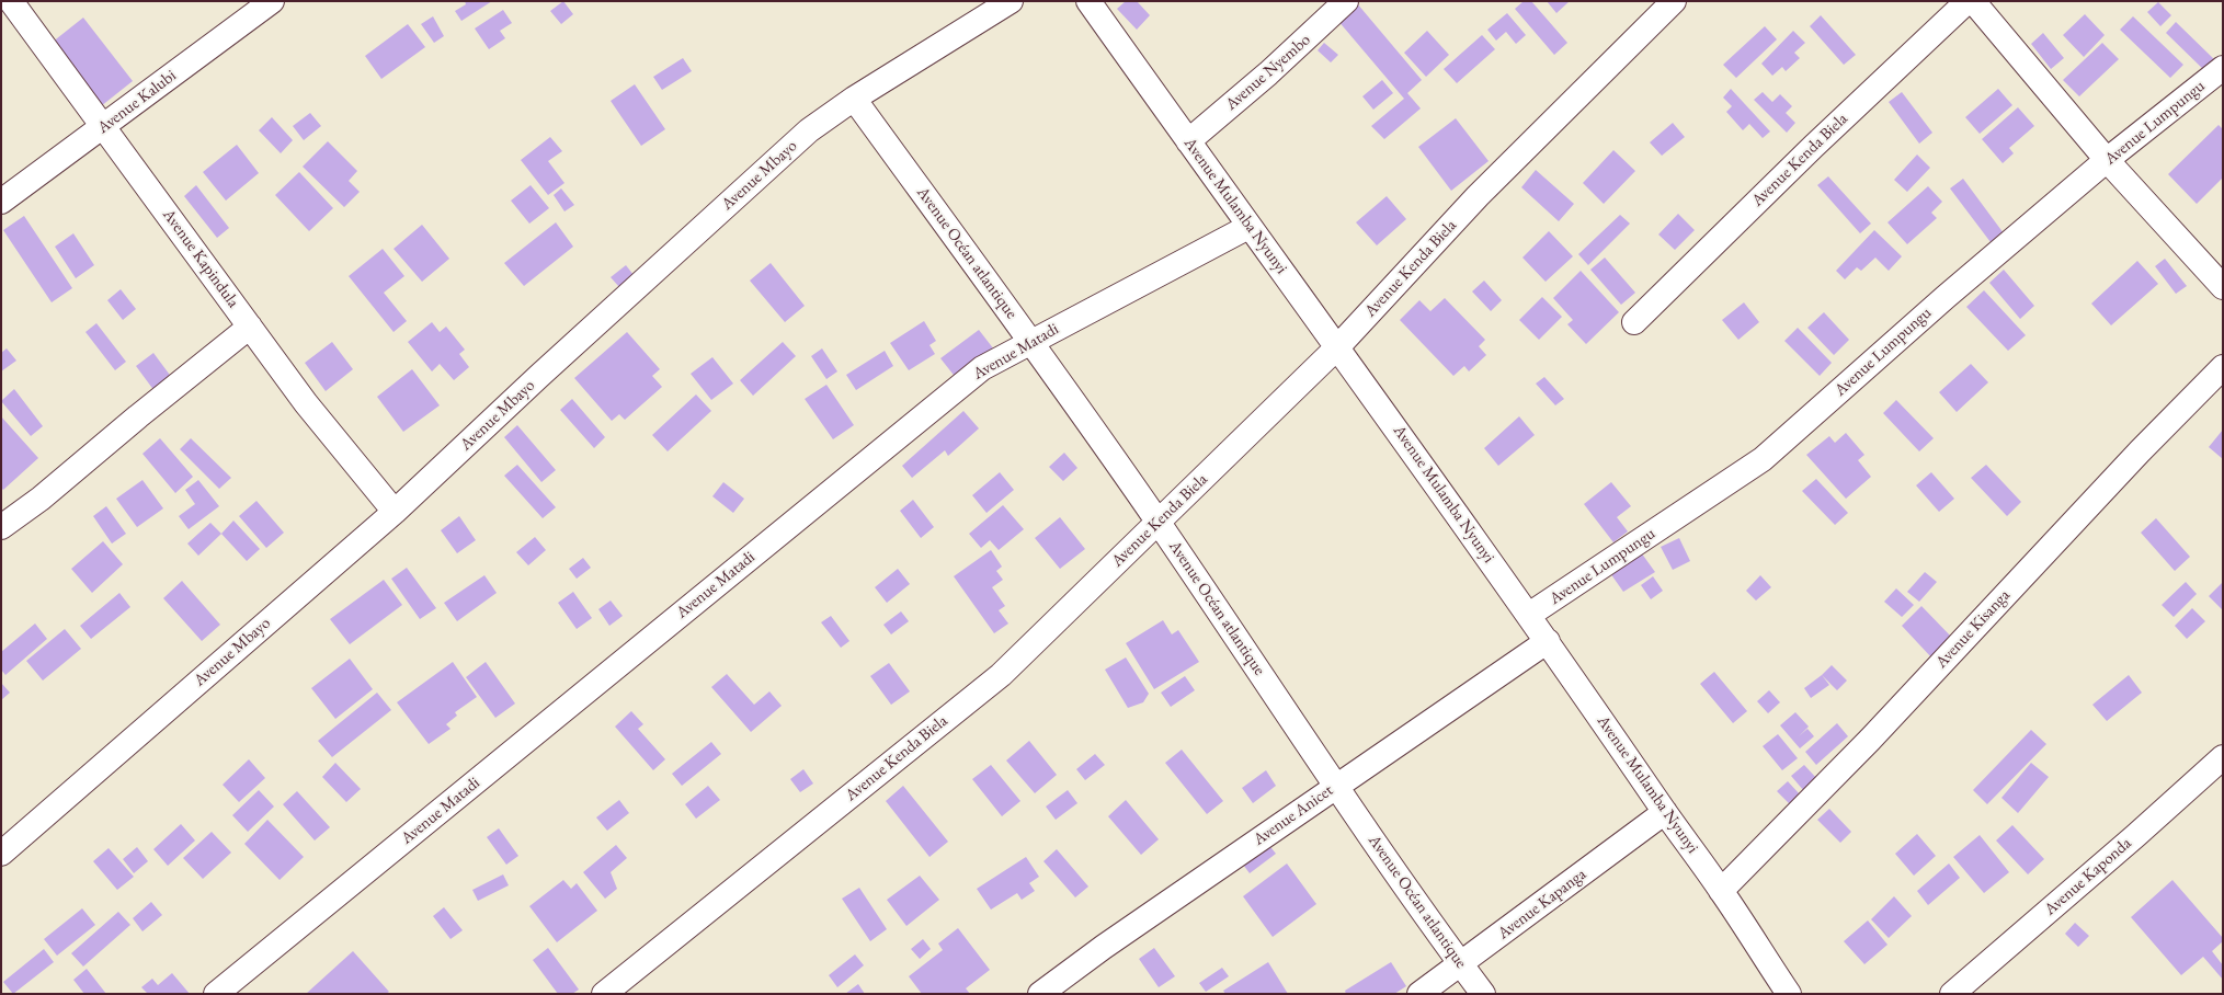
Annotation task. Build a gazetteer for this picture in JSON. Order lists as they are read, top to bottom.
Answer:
{
  "streets": {
    "street": [
      "Avenue Nyembo",
      "Avenue Kalubi",
      "Avenue Lumpungu",
      "Avenue Kenda Biela",
      "Avenue Mbayo",
      "Avenue Mulamba Nyunyi",
      "Avenue Océan atlantique",
      "Avenue Kapindula",
      "Avenue Matadi",
      "Avenue Kisanga",
      "Avenue Anicet",
      "Avenue Kaponda",
      "Avenue Kapanga"
    ]
  },
  "crossings": [
    ["Avenue Nyembo", "Avenue Mulamba Nyunyi"],
    ["Avenue Kalubi", "Avenue Kapindula"],
    ["Avenue Lumpungu", "Avenue Mulamba Nyunyi"],
    ["Avenue Kenda Biela", "Avenue Mulamba Nyunyi"],
    ["Avenue Kenda Biela", "Avenue Océan atlantique"],
    ["Avenue Mbayo", "Avenue Océan atlantique"],
    ["Avenue Mbayo", "Avenue Kapindula"],
    ["Avenue Mulamba Nyunyi", "Avenue Matadi"],
    ["Avenue Mulamba Nyunyi", "Avenue Kisanga"],
    ["Avenue Mulamba Nyunyi", "Avenue Anicet"],
    ["Avenue Mulamba Nyunyi", "Avenue Kapanga"],
    ["Avenue Océan atlantique", "Avenue Matadi"],
    ["Avenue Océan atlantique", "Avenue Anicet"],
    ["Avenue Océan atlantique", "Avenue Kapanga"]
  ]
}
